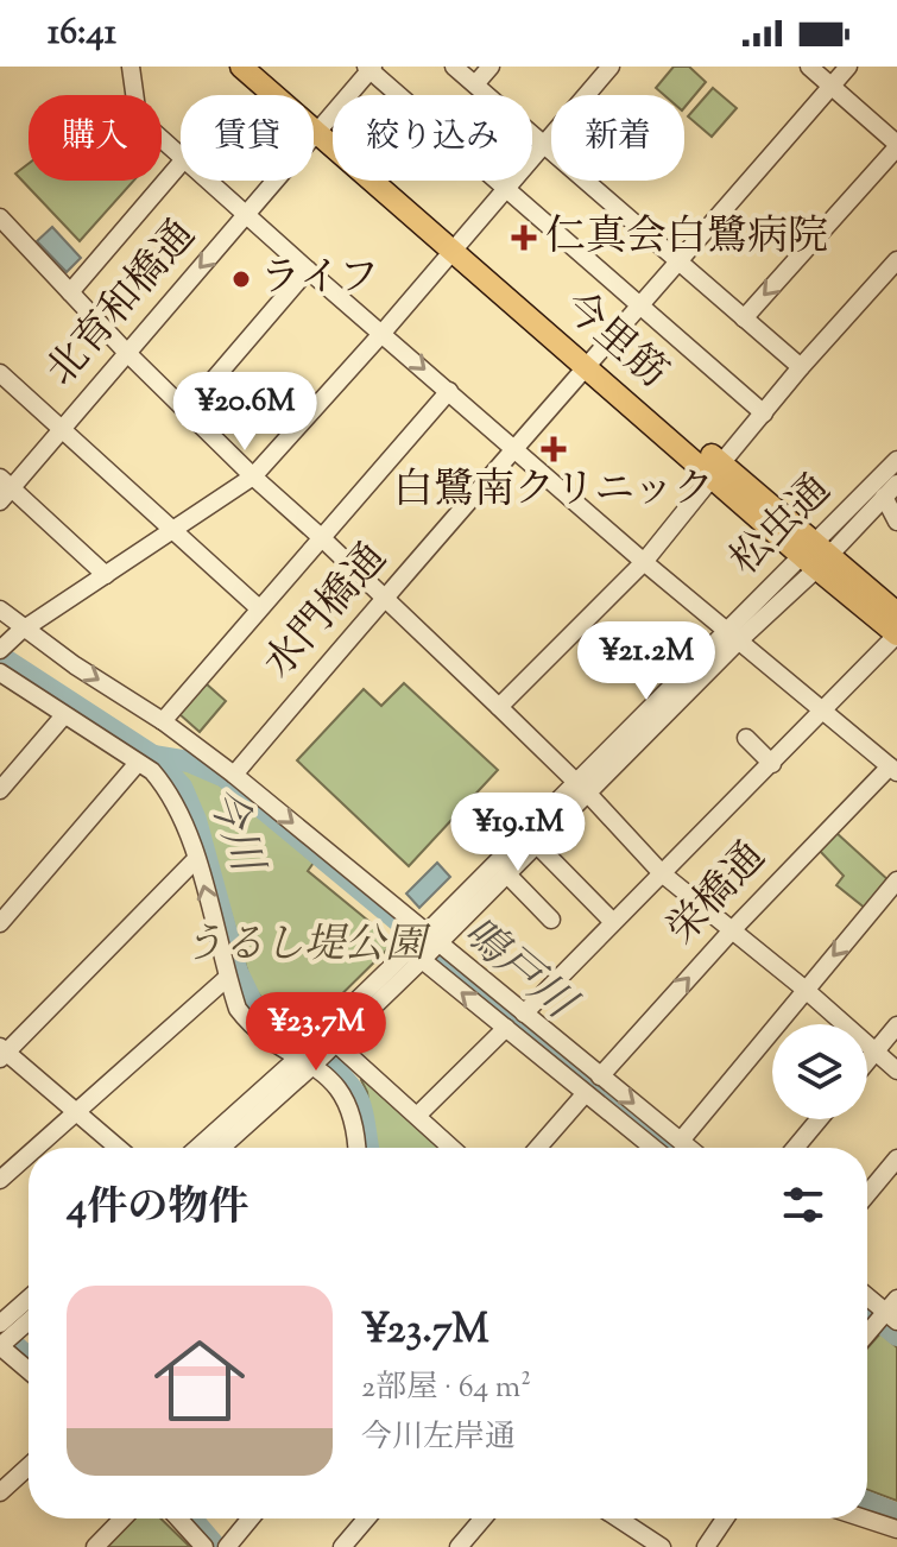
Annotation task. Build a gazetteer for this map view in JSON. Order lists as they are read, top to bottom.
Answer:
{
  "streets": {
    "main road": ["今里筋"],
    "street": [
      "北育和橋通",
      "松虫通",
      "水門橋通",
      "栄橋通"
    ]
  },
  "crossings": [
    ["北育和橋通", "今里筋"],
    ["今里筋", "松虫通"],
    ["今里筋", "水門橋通"]
  ],
  "water": ["今川", "鳴戸川"],
  "parks": ["うるし堤公園"],
  "places": {
    "health": ["仁真会白鷺病院", "白鷺南クリニック"],
    "other": ["ライフ"]
  },
  "page": {
    "status": "16:41",
    "chip": [
      "購入",
      "賃貸",
      "絞り込み",
      "新着"
    ],
    "price": [
      "¥20.6M",
      "¥21.2M",
      "¥19.1M",
      "¥23.7M"
    ],
    "heading": "4件の物件",
    "list": [
      {
        "name": "¥23.7M",
        "note": "2部屋 · 64 m² · 今川左岸通"
      }
    ]
  }
}
